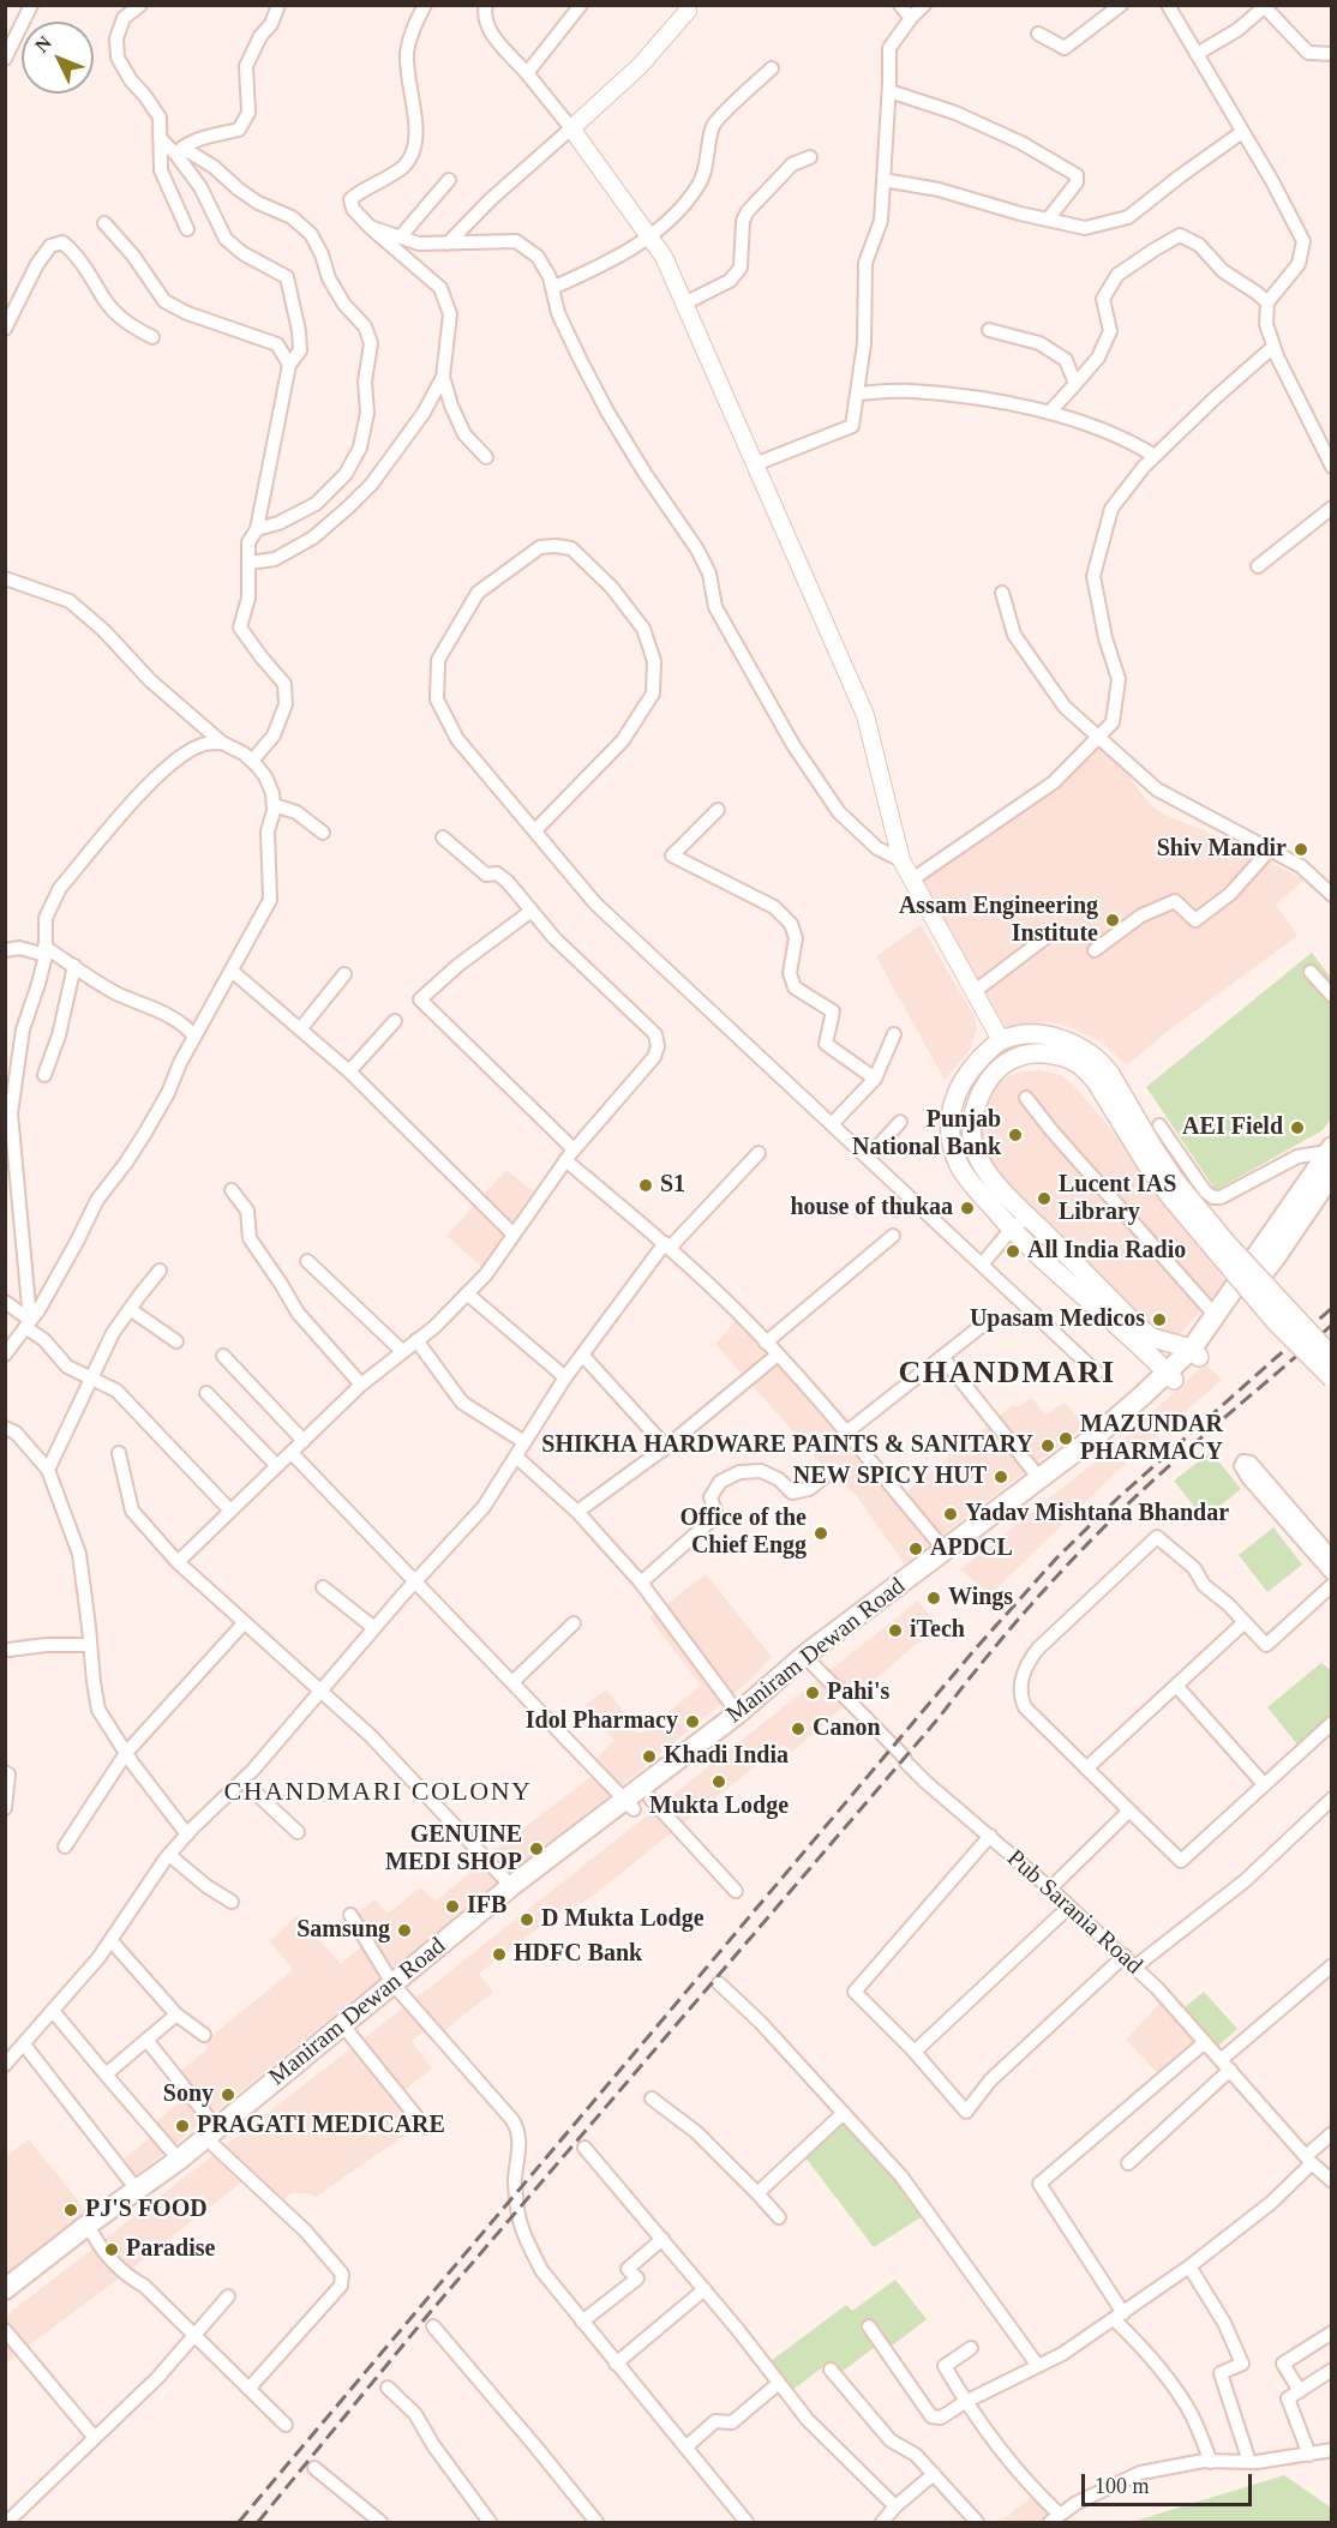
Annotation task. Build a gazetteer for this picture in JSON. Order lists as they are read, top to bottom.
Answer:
{
  "streets": {
    "main road": ["Maniram Dewan Road"],
    "street": ["Pub Sarania Road"]
  },
  "crossings": [
    ["Maniram Dewan Road", "Pub Sarania Road"]
  ],
  "districts": ["CHANDMARI", "CHANDMARI COLONY"],
  "places": [
    "Shiv Mandir",
    "Assam Engineering Institute",
    "AEI Field",
    "Punjab National Bank",
    "S1",
    "Lucent IAS Library",
    "house of thukaa",
    "All India Radio",
    "Upasam Medicos",
    "MAZUNDAR PHARMACY",
    "SHIKHA HARDWARE PAINTS & SANITARY",
    "NEW SPICY HUT",
    "Yadav Mishtana Bhandar",
    "Office of the Chief Engg",
    "APDCL",
    "Wings",
    "iTech",
    "Pahi's",
    "Idol Pharmacy",
    "Canon",
    "Khadi India",
    "Mukta Lodge",
    "GENUINE MEDI SHOP",
    "IFB",
    "D Mukta Lodge",
    "Samsung",
    "HDFC Bank",
    "Sony",
    "PRAGATI MEDICARE",
    "PJ'S FOOD",
    "Paradise"
  ],
  "scale_bar": "100 m",
  "north": "top left"
}
